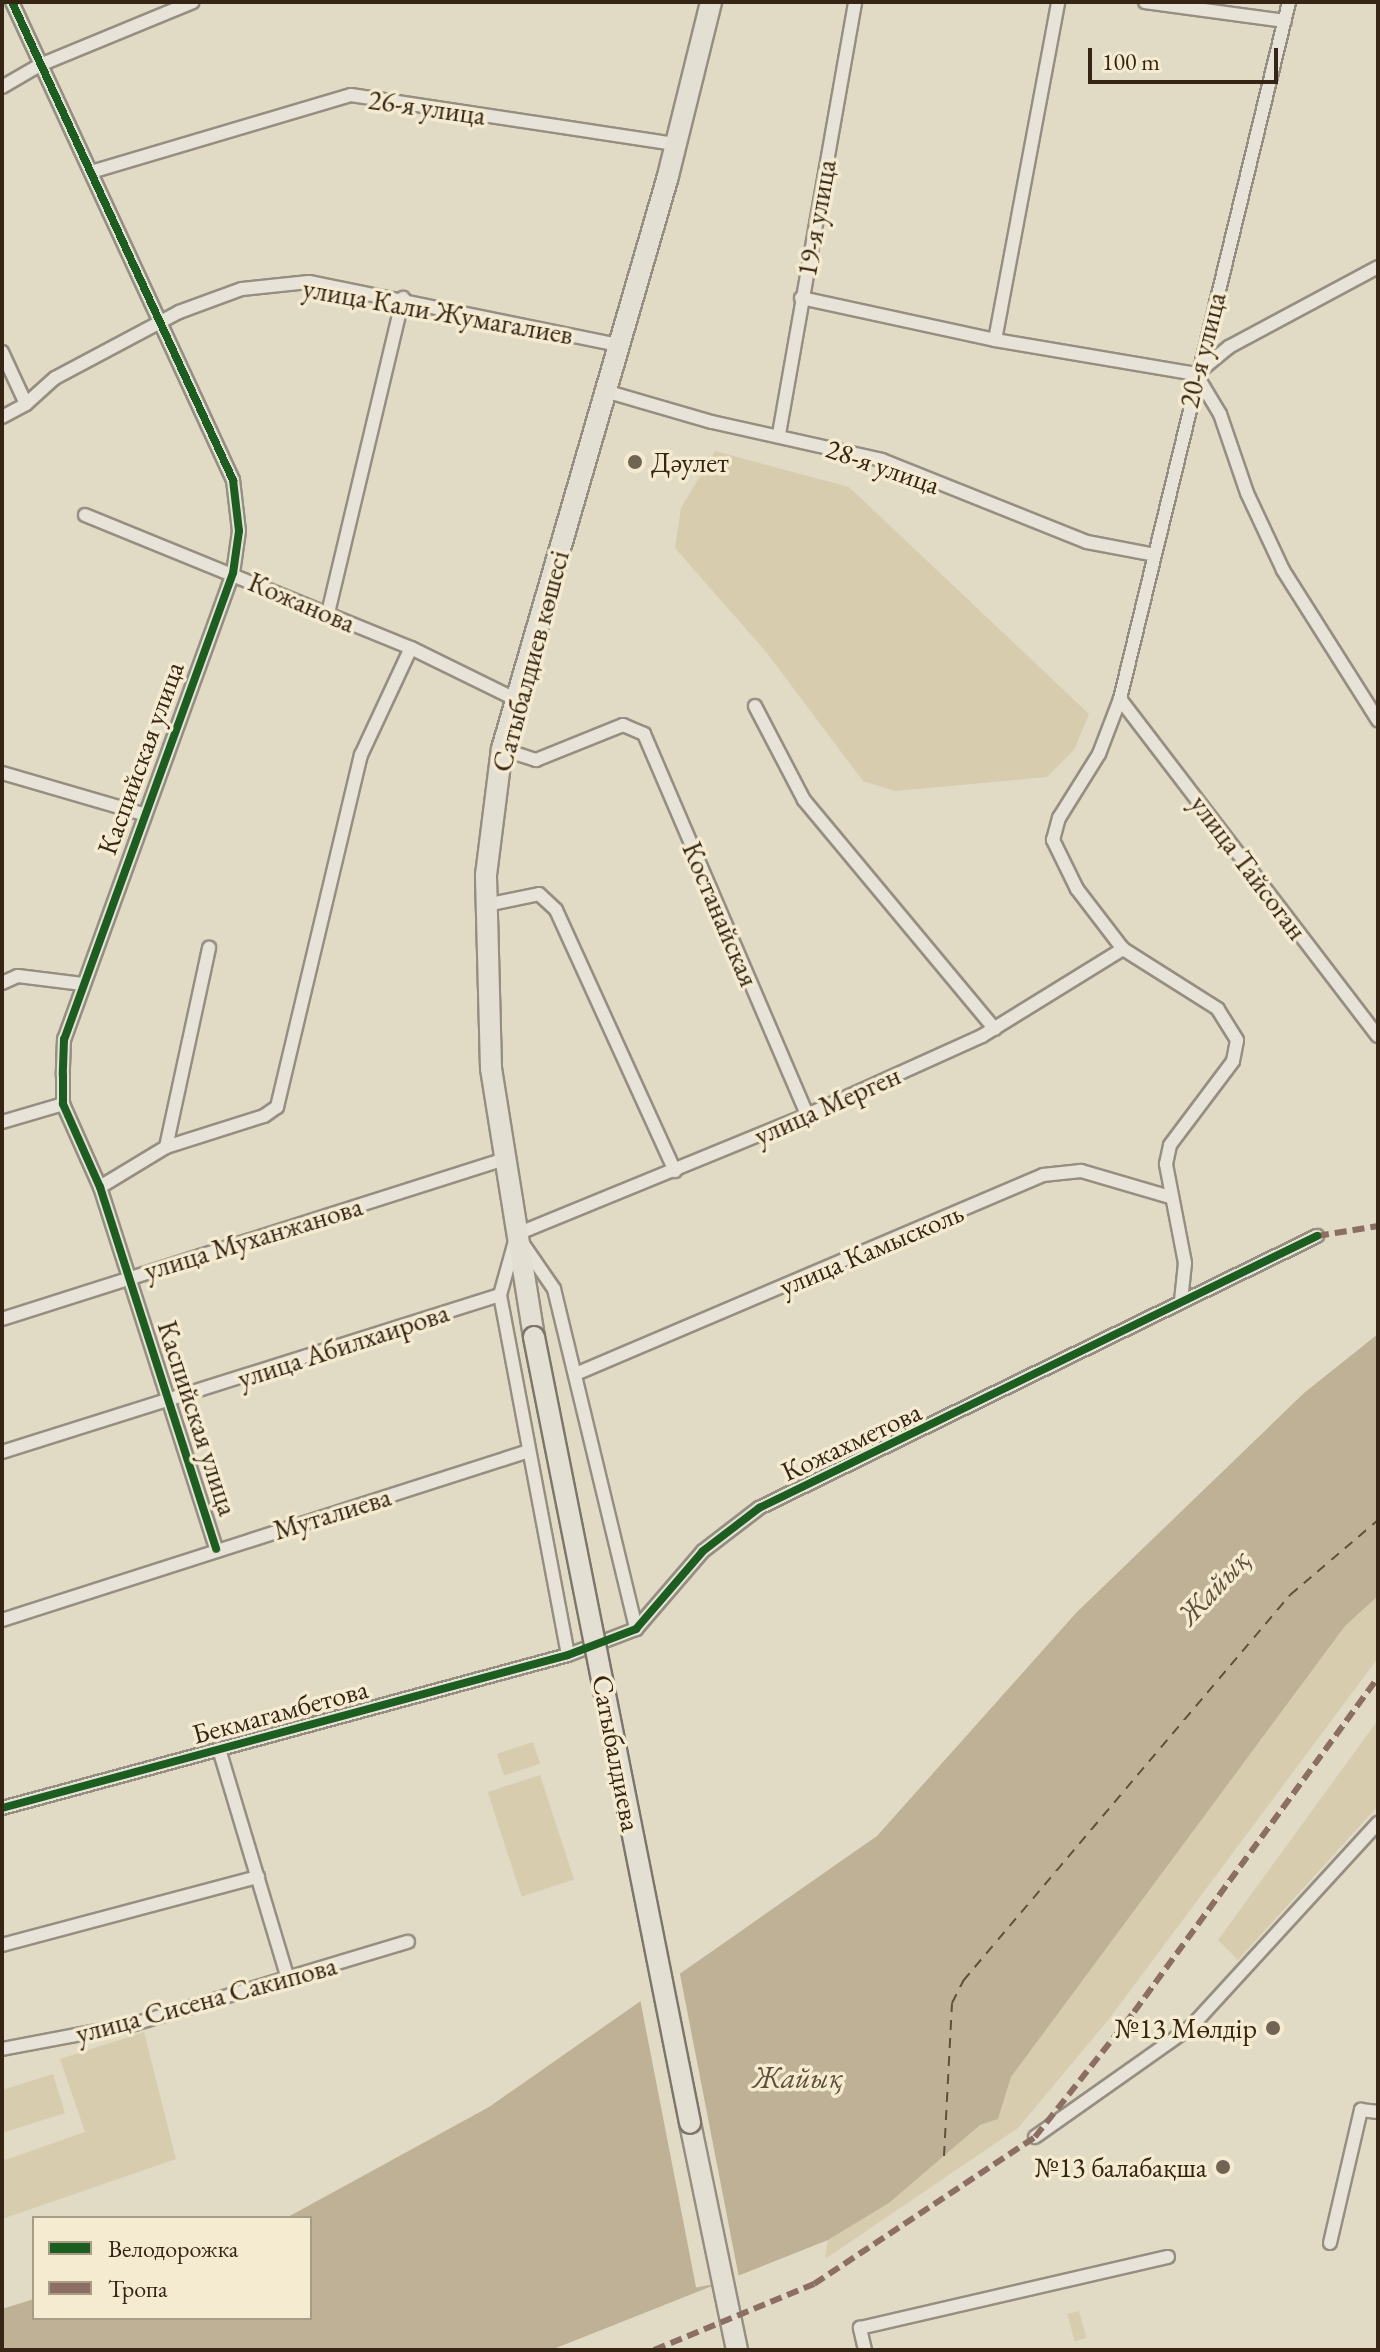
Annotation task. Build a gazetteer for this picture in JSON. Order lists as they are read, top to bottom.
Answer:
{
  "streets": {
    "main road": ["Сатыбалдиев көшесі", "Сатыбалдиева"],
    "street": [
      "26-я улица",
      "19-я улица",
      "улица Кали Жумагалиев",
      "20-я улица",
      "28-я улица",
      "Кожанова",
      "Каспийская улица",
      "улица Тайсоган",
      "Костанайская",
      "улица Мерген",
      "улица Муханжанова",
      "улица Камысколь",
      "улица Абилхаирова",
      "Кожахметова",
      "Муталиева",
      "Бекмагамбетова",
      "улица Сисена Сакипова"
    ]
  },
  "crossings": [
    ["26-я улица", "Сатыбалдиев көшесі"],
    ["26-я улица", "Каспийская улица"],
    ["19-я улица", "28-я улица"],
    ["улица Кали Жумагалиев", "Сатыбалдиев көшесі"],
    ["улица Кали Жумагалиев", "Каспийская улица"],
    ["20-я улица", "28-я улица"],
    ["20-я улица", "улица Тайсоган"],
    ["20-я улица", "улица Мерген"],
    ["28-я улица", "Сатыбалдиев көшесі"],
    ["Кожанова", "Сатыбалдиев көшесі"],
    ["Кожанова", "Каспийская улица"],
    ["Сатыбалдиев көшесі", "Костанайская"],
    ["Сатыбалдиев көшесі", "улица Мерген"],
    ["Сатыбалдиев көшесі", "улица Муханжанова"],
    ["Сатыбалдиев көшесі", "Сатыбалдиева"],
    ["Каспийская улица", "улица Муханжанова"],
    ["Каспийская улица", "улица Абилхаирова"],
    ["Каспийская улица", "Муталиева"],
    ["Костанайская", "улица Мерген"],
    ["Кожахметова", "Бекмагамбетова"]
  ],
  "water": ["Жайық"],
  "places": ["Дәулет", "№13 Мөлдiр", "№13 балабақша"],
  "legend": ["Велодорожка", "Тропа"],
  "scale_bar": "100 m"
}
